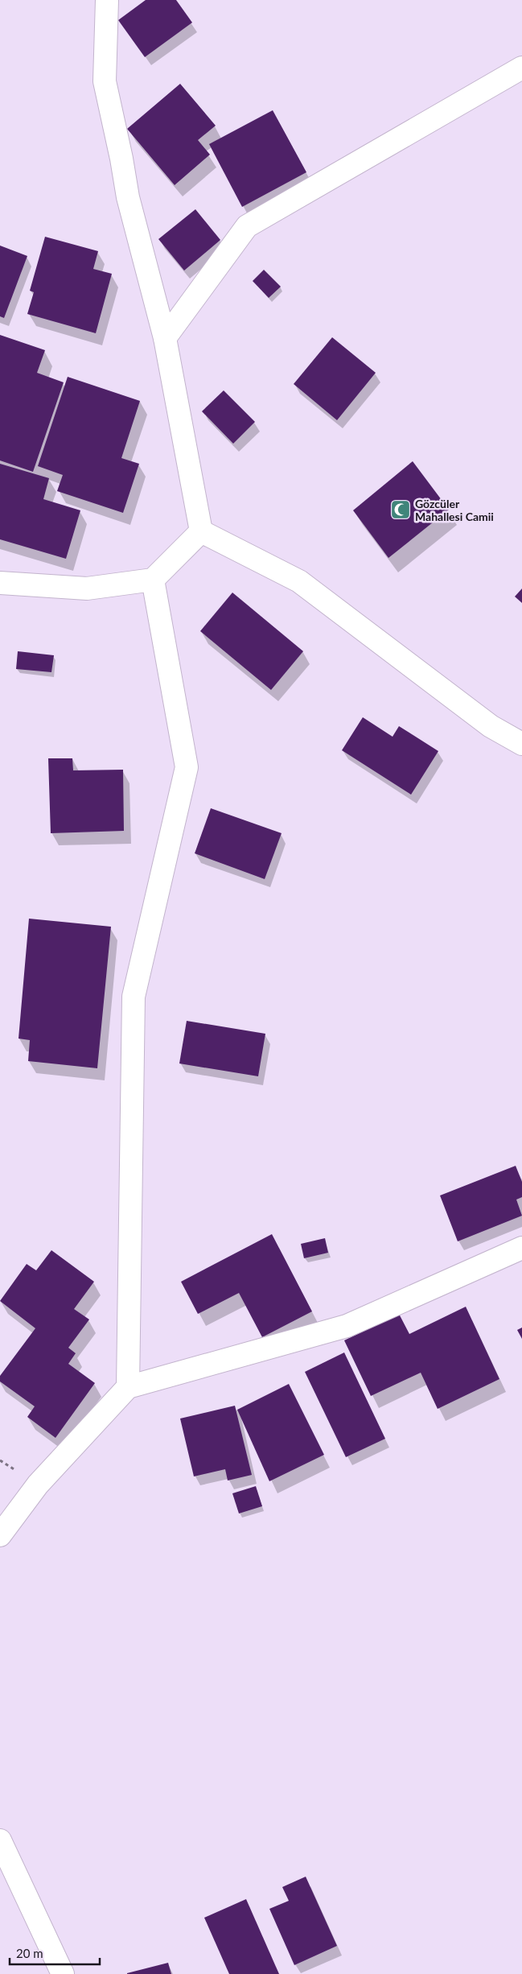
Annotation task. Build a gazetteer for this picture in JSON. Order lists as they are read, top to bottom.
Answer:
{
  "places": {
    "mosque": ["Gözcüler Mahallesi Camii"]
  },
  "scale_bar": "20 m"
}
